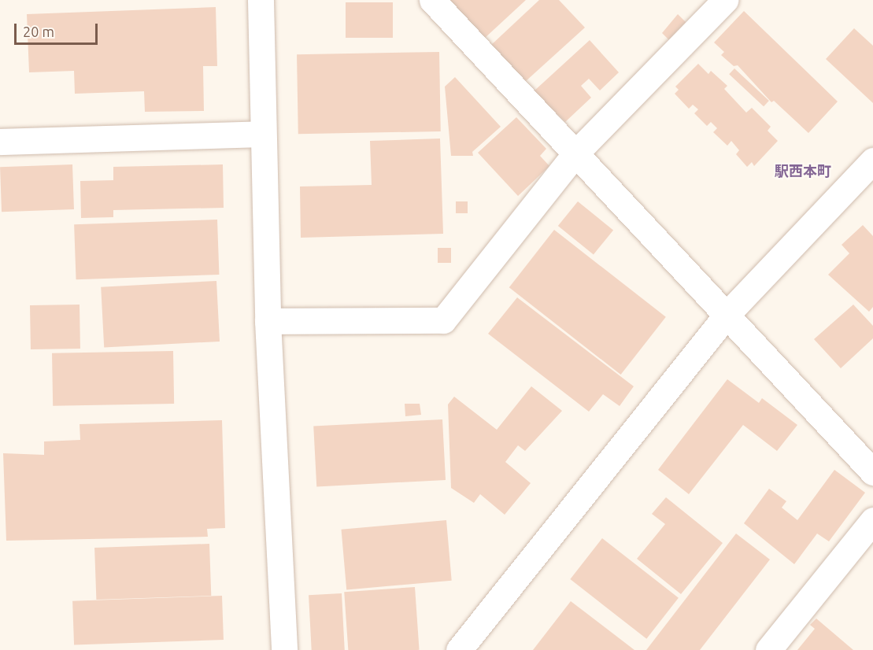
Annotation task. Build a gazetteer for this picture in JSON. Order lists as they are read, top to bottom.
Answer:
{
  "districts": ["駅西本町"],
  "scale_bar": "20 m"
}
